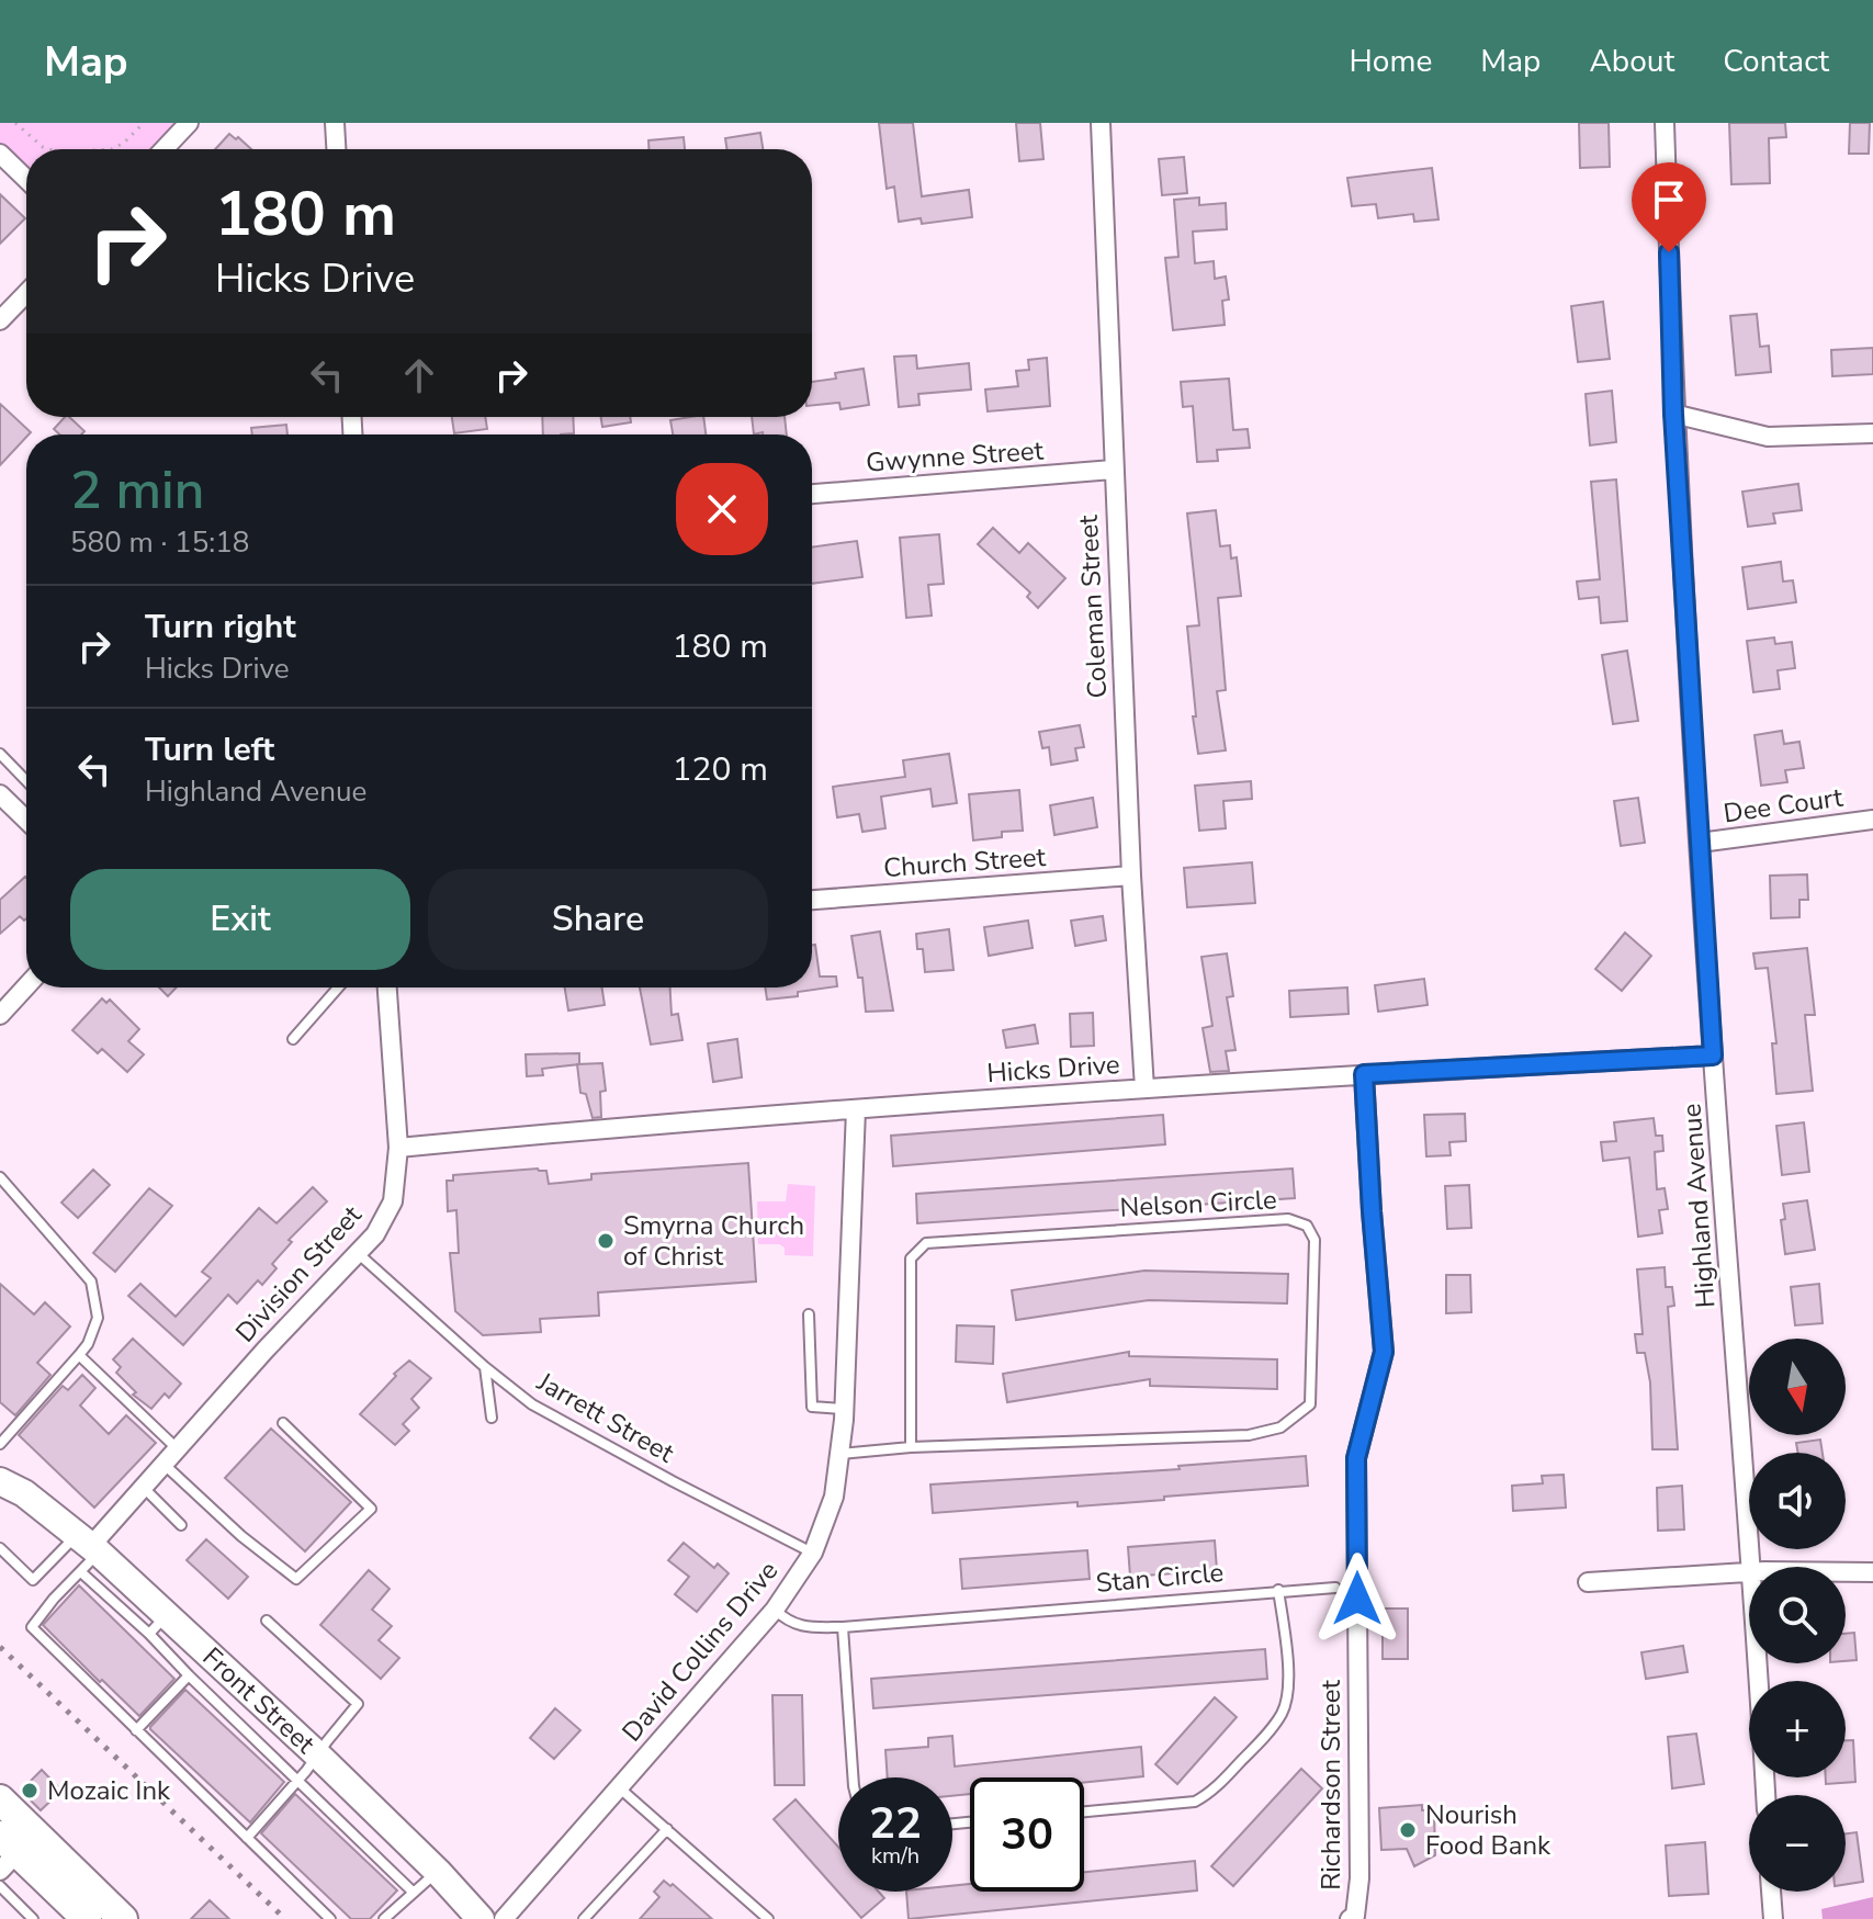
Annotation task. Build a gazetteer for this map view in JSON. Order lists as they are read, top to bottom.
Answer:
{
  "streets": {
    "street": [
      "Gwynne Street",
      "Coleman Street",
      "Dee Court",
      "Church Street",
      "Hicks Drive",
      "Highland Avenue",
      "Division Street",
      "David Collins Drive",
      "Front Street",
      "Richardson Street"
    ],
    "lane": ["Nelson Circle", "Jarrett Street", "Stan Circle"]
  },
  "crossings": [
    ["Gwynne Street", "Coleman Street"],
    ["Coleman Street", "Church Street"],
    ["Coleman Street", "Hicks Drive"],
    ["Dee Court", "Highland Avenue"],
    ["Hicks Drive", "Highland Avenue"],
    ["Hicks Drive", "Division Street"],
    ["Hicks Drive", "David Collins Drive"],
    ["Hicks Drive", "Richardson Street"],
    ["Nelson Circle", "David Collins Drive"],
    ["Division Street", "Jarrett Street"],
    ["Division Street", "Front Street"],
    ["Jarrett Street", "David Collins Drive"],
    ["Stan Circle", "David Collins Drive"]
  ],
  "places": ["Smyrna Church of Christ", "Mozaic Ink", "Nourish Food Bank"],
  "north": "bottom",
  "page": {
    "header": "Map",
    "nav": [
      "Home",
      "Map",
      "About",
      "Contact"
    ],
    "turn": ["180 m", "Hicks Drive"],
    "heading": ["2 min", "580 m · 15:18"],
    "list": [
      {
        "name": "Turn right",
        "note": "Hicks Drive",
        "value": "180 m"
      },
      {
        "name": "Turn left",
        "note": "Highland Avenue",
        "value": "120 m"
      }
    ],
    "buttons": ["Exit", "Share"],
    "map_buttons": ["+", "−"],
    "speed": "22 km/h",
    "limit": "30"
  }
}
